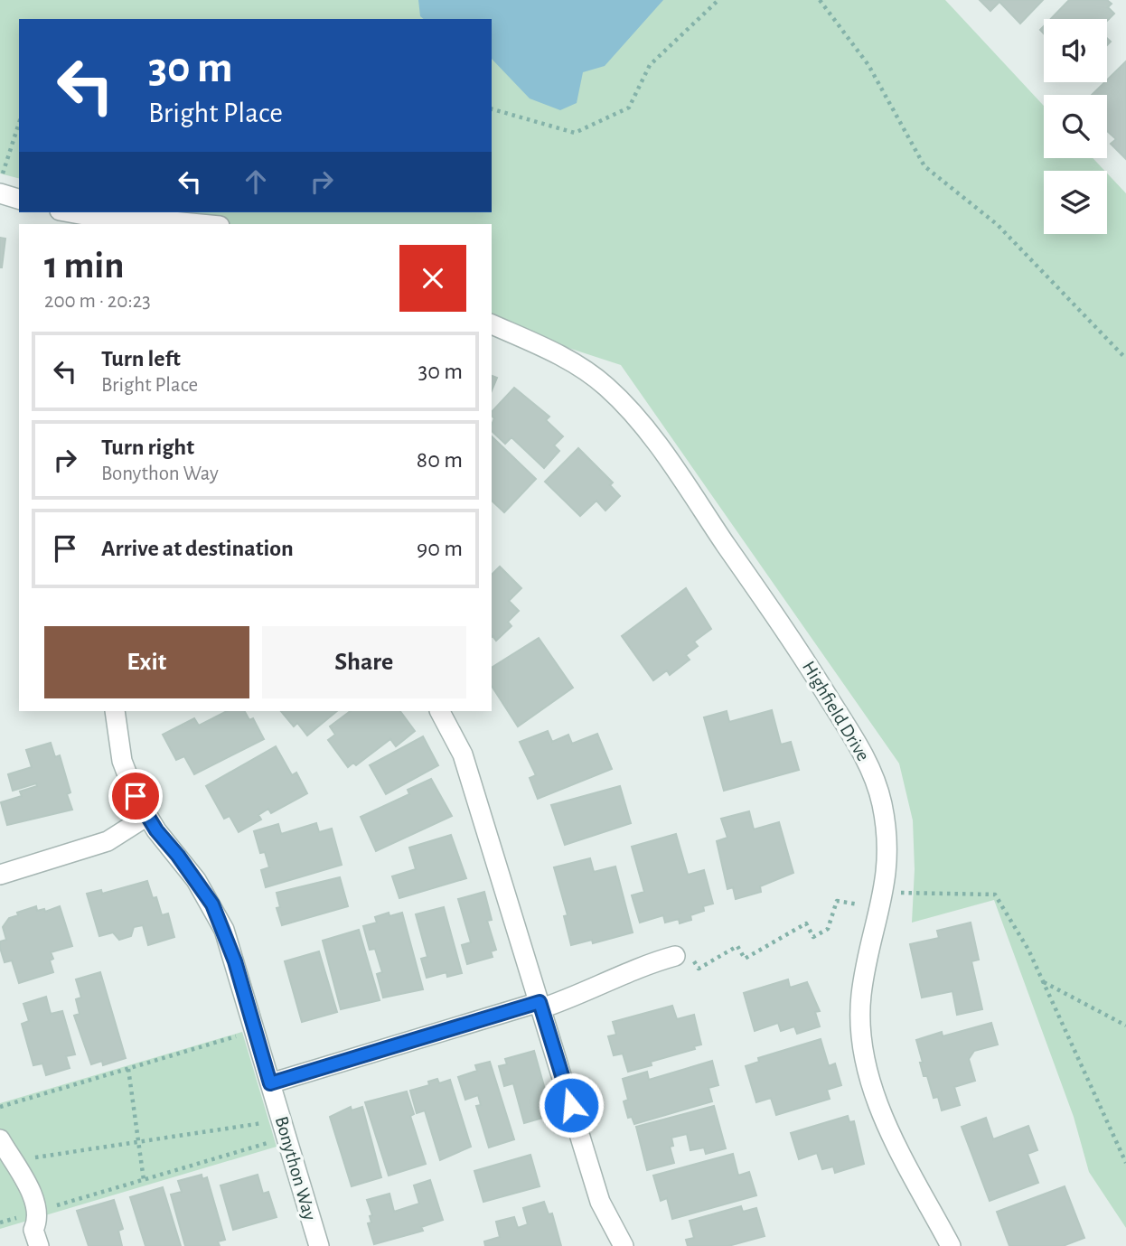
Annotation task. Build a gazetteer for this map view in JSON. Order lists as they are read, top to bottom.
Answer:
{
  "streets": {
    "street": ["Highfield Drive", "Bonython Way"]
  },
  "page": {
    "turn": ["30 m", "Bright Place"],
    "heading": ["1 min", "200 m · 20:23"],
    "list": [
      {
        "name": "Turn left",
        "note": "Bright Place",
        "value": "30 m"
      },
      {
        "name": "Turn right",
        "note": "Bonython Way",
        "value": "80 m"
      },
      {
        "name": "Arrive at destination",
        "value": "90 m"
      }
    ],
    "buttons": ["Exit", "Share"]
  }
}
